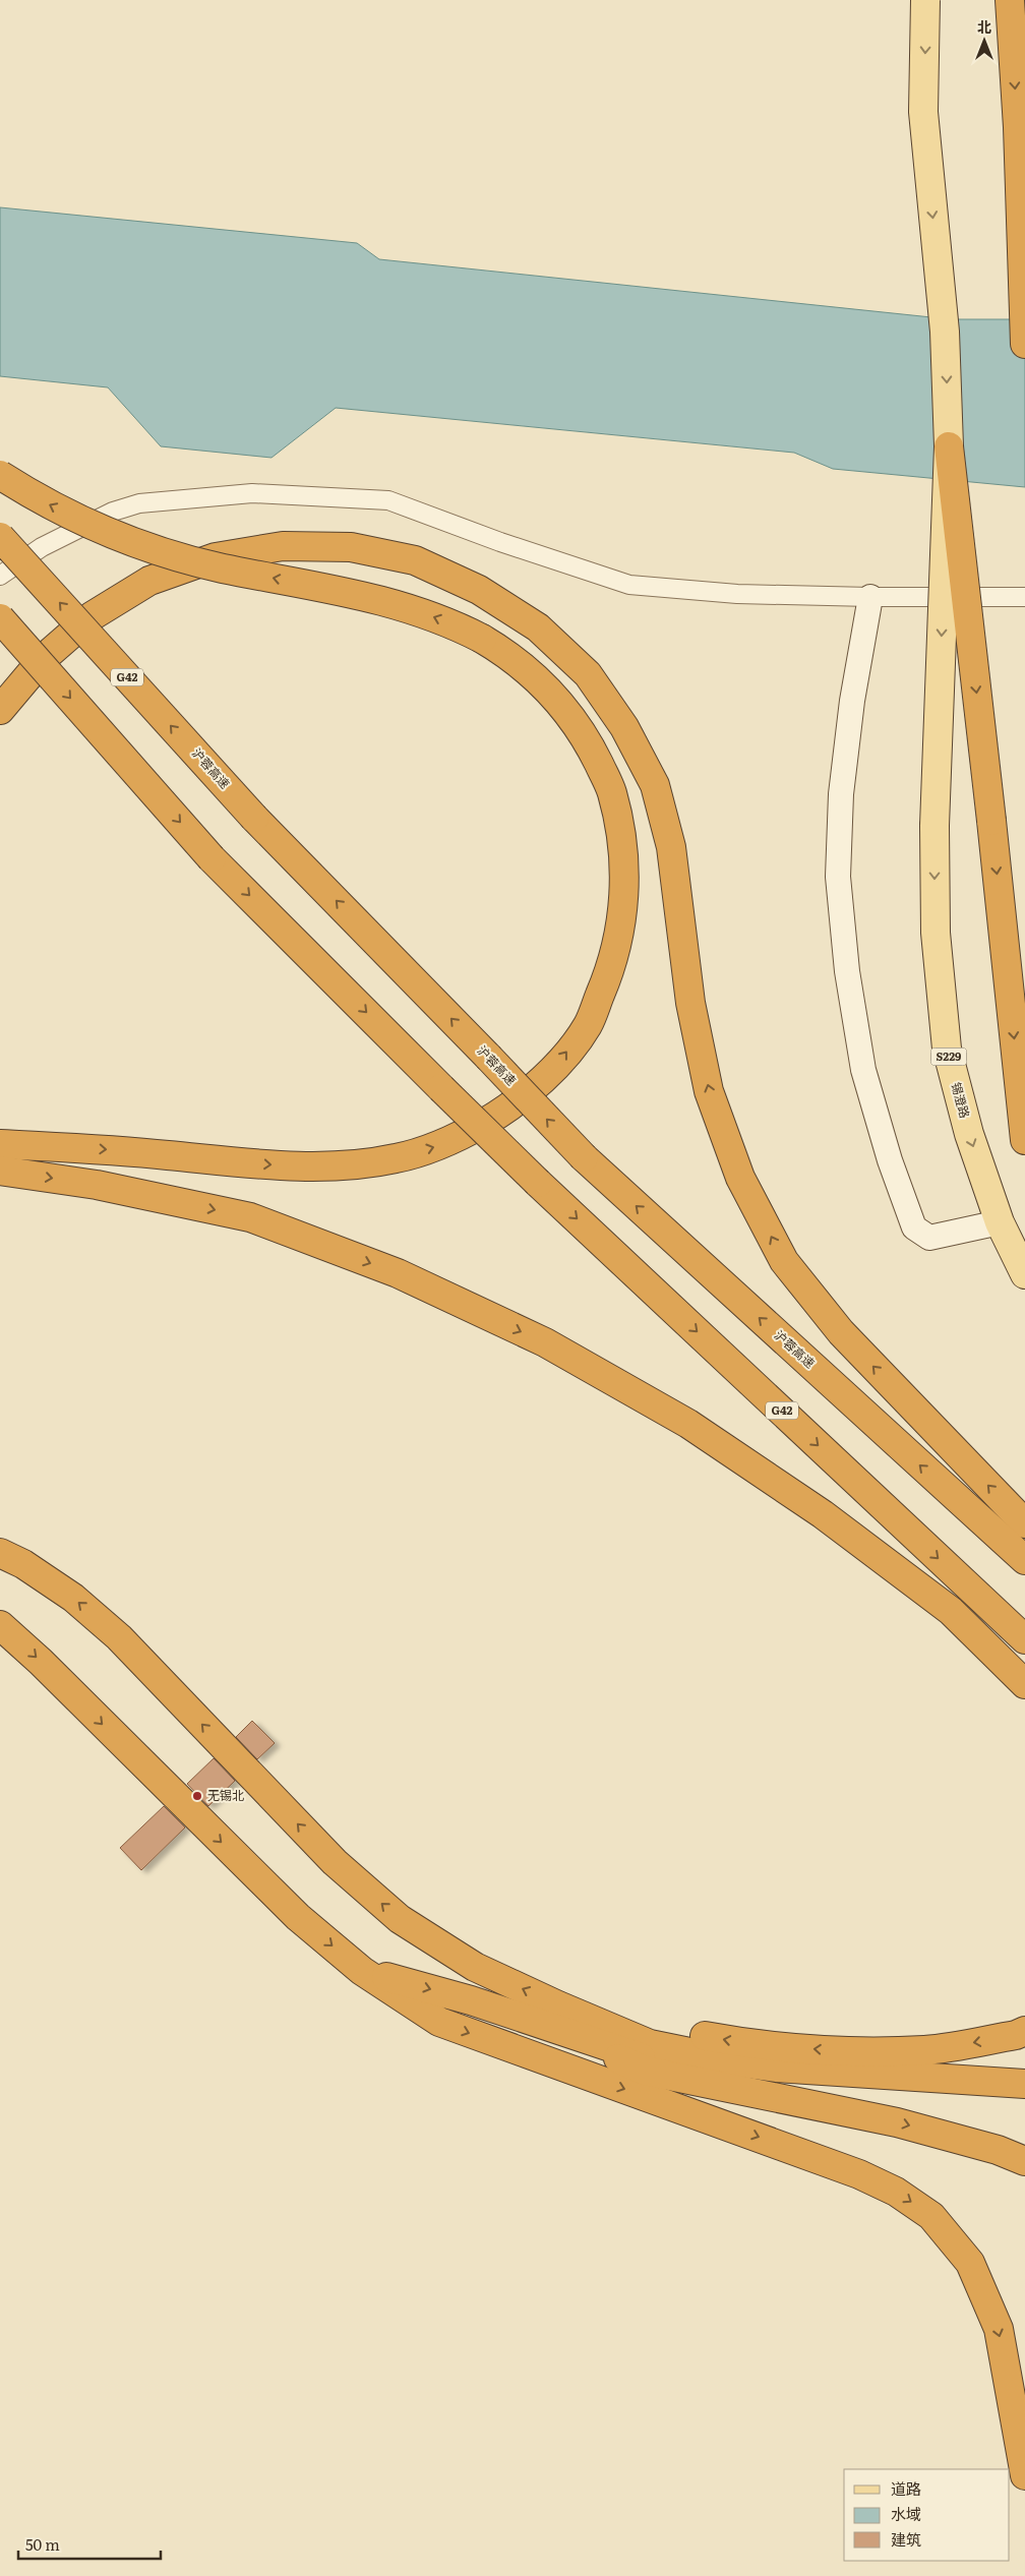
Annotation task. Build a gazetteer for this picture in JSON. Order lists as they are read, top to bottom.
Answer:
{
  "streets": {
    "highway": ["G42", "沪蓉高速"],
    "main road": ["S229", "锡澄路"]
  },
  "one_way": ["锡澄路"],
  "places": ["无锡北"],
  "legend": ["道路", "水域", "建筑"],
  "scale_bar": "50 m",
  "north": "top"
}
